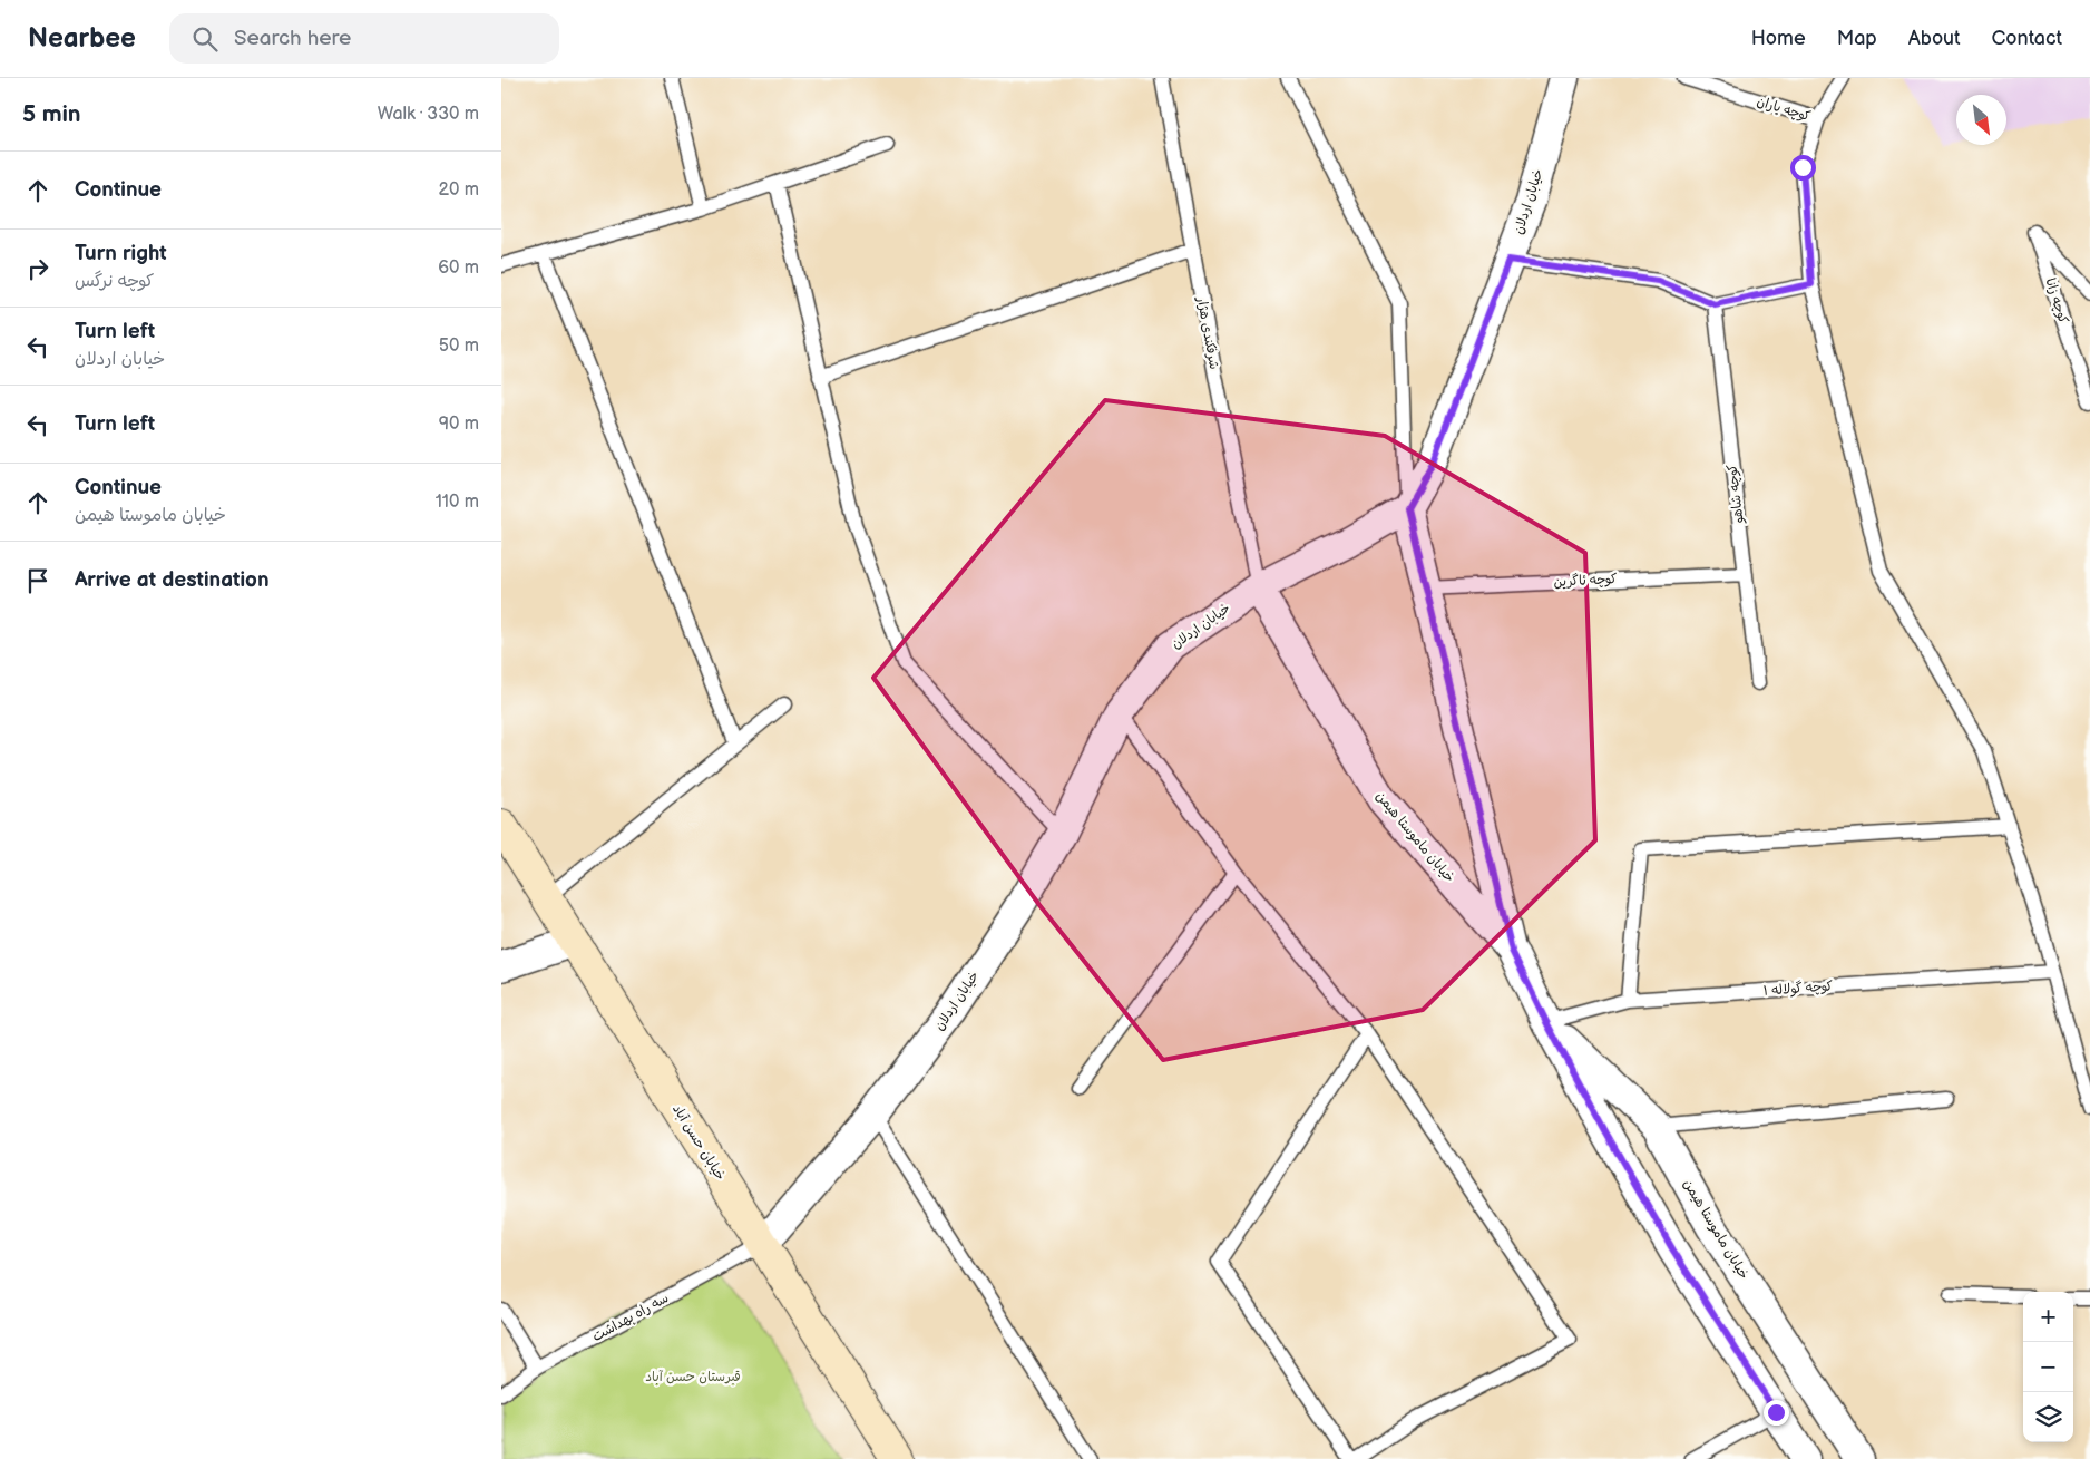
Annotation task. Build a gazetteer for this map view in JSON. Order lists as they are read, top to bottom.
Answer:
{
  "streets": {
    "main road": ["خیابان حسن آباد"],
    "street": ["خیابان اردلان", "خیابان ماموستا هیمن"],
    "lane": [
      "کوچه یاران",
      "کوچه زانا",
      "شرفکندی هژار",
      "کوچه شاهو",
      "کوچه ئاگرین",
      "کوچه گولاله ۱",
      "سه راه بهداشت"
    ]
  },
  "crossings": [
    ["خیابان اردلان", "شرفکندی هژار"],
    ["خیابان اردلان", "خیابان ماموستا هیمن"],
    ["خیابان اردلان", "خیابان حسن آباد"],
    ["خیابان اردلان", "سه راه بهداشت"],
    ["شرفکندی هژار", "خیابان ماموستا هیمن"],
    ["کوچه شاهو", "کوچه ئاگرین"],
    ["خیابان ماموستا هیمن", "کوچه گولاله ۱"],
    ["خیابان حسن آباد", "سه راه بهداشت"]
  ],
  "parks": ["قبرستان حسن آباد"],
  "north": "bottom right",
  "page": {
    "header": "Nearbee",
    "search": "Search here",
    "nav": [
      "Home",
      "Map",
      "About",
      "Contact"
    ],
    "heading": ["5 min", "Walk · 330 m"],
    "list": [
      ["Continue", "20 m"],
      ["Turn right", "کوچه نرگس", "60 m"],
      ["Turn left", "خیابان اردلان", "50 m"],
      ["Turn left", "90 m"],
      ["Continue", "خیابان ماموستا هیمن", "110 m"],
      "Arrive at destination"
    ],
    "map_buttons": ["+", "−"]
  }
}
